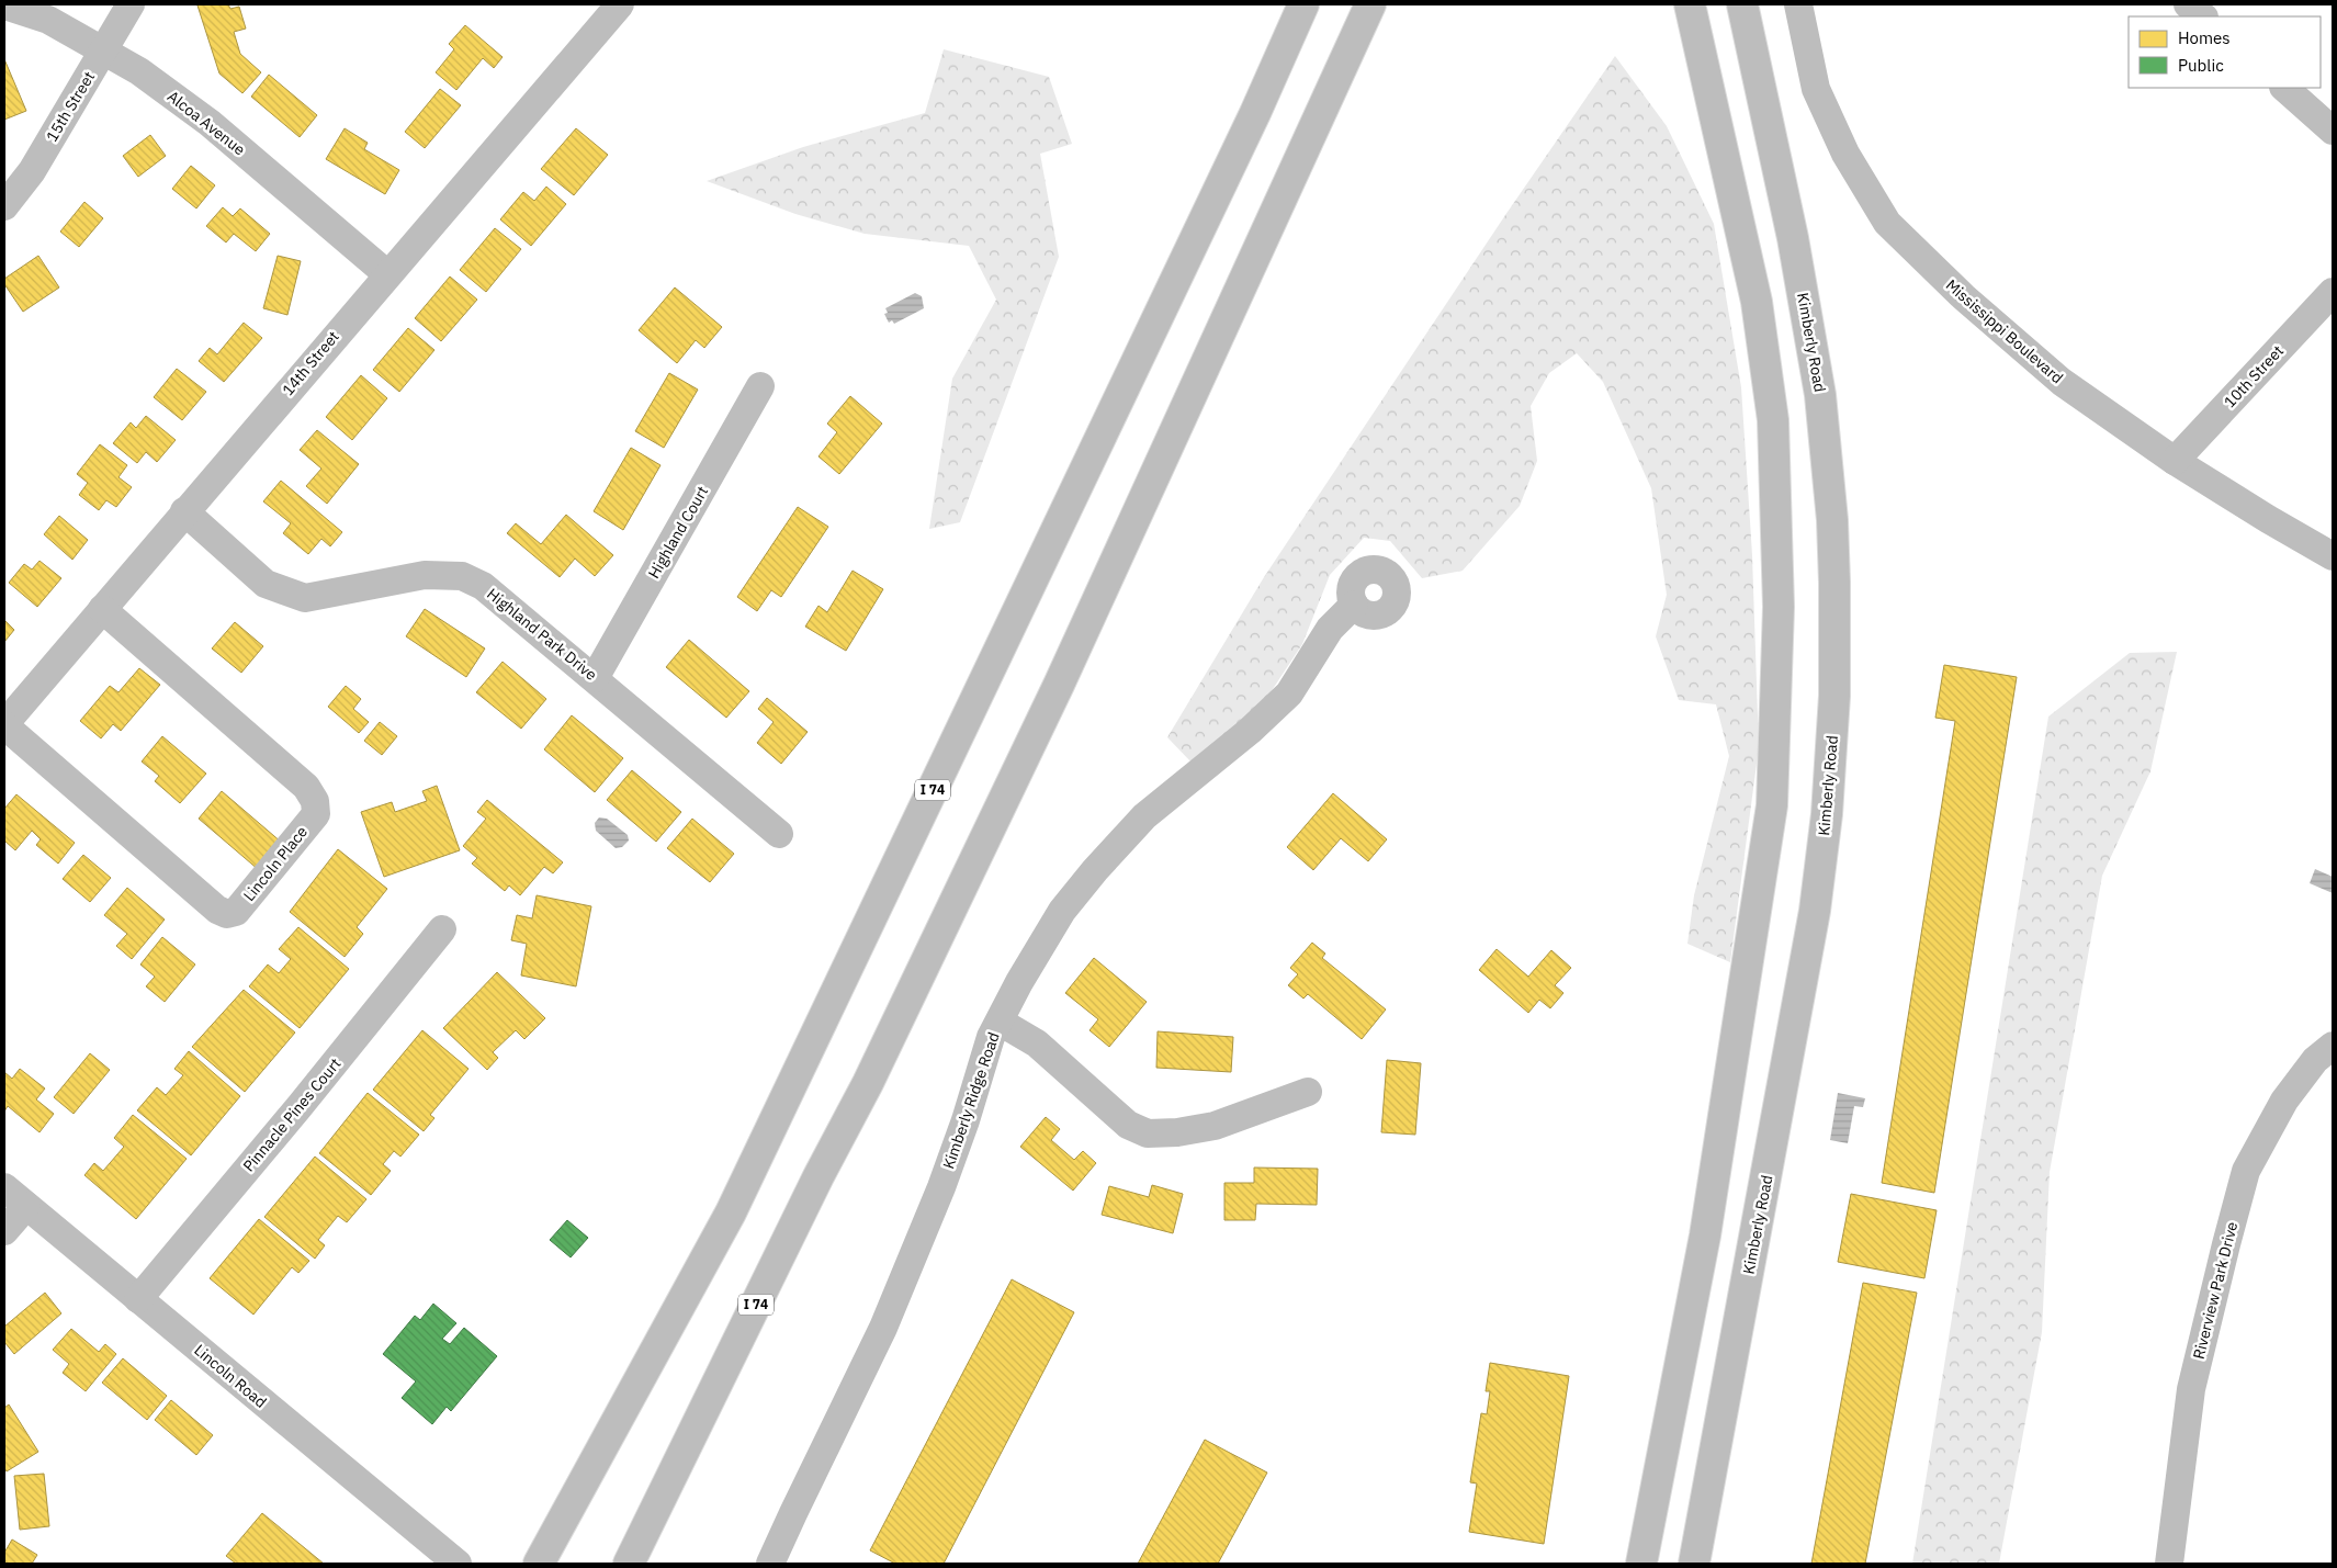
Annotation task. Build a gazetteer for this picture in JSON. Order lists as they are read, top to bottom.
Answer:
{
  "streets": {
    "main road": ["Kimberly Road", "I 74"],
    "street": [
      "15th Street",
      "Alcoa Avenue",
      "Mississippi Boulevard",
      "14th Street",
      "10th Street",
      "Highland Court",
      "Highland Park Drive",
      "Lincoln Place",
      "Kimberly Ridge Road",
      "Pinnacle Pines Court",
      "Riverview Park Drive",
      "Lincoln Road"
    ]
  },
  "crossings": [
    ["15th Street", "Alcoa Avenue"],
    ["Alcoa Avenue", "14th Street"],
    ["Mississippi Boulevard", "10th Street"],
    ["14th Street", "Highland Park Drive"],
    ["14th Street", "Lincoln Place"],
    ["Highland Court", "Highland Park Drive"],
    ["Pinnacle Pines Court", "Lincoln Road"]
  ],
  "legend": ["Homes", "Public"]
}
